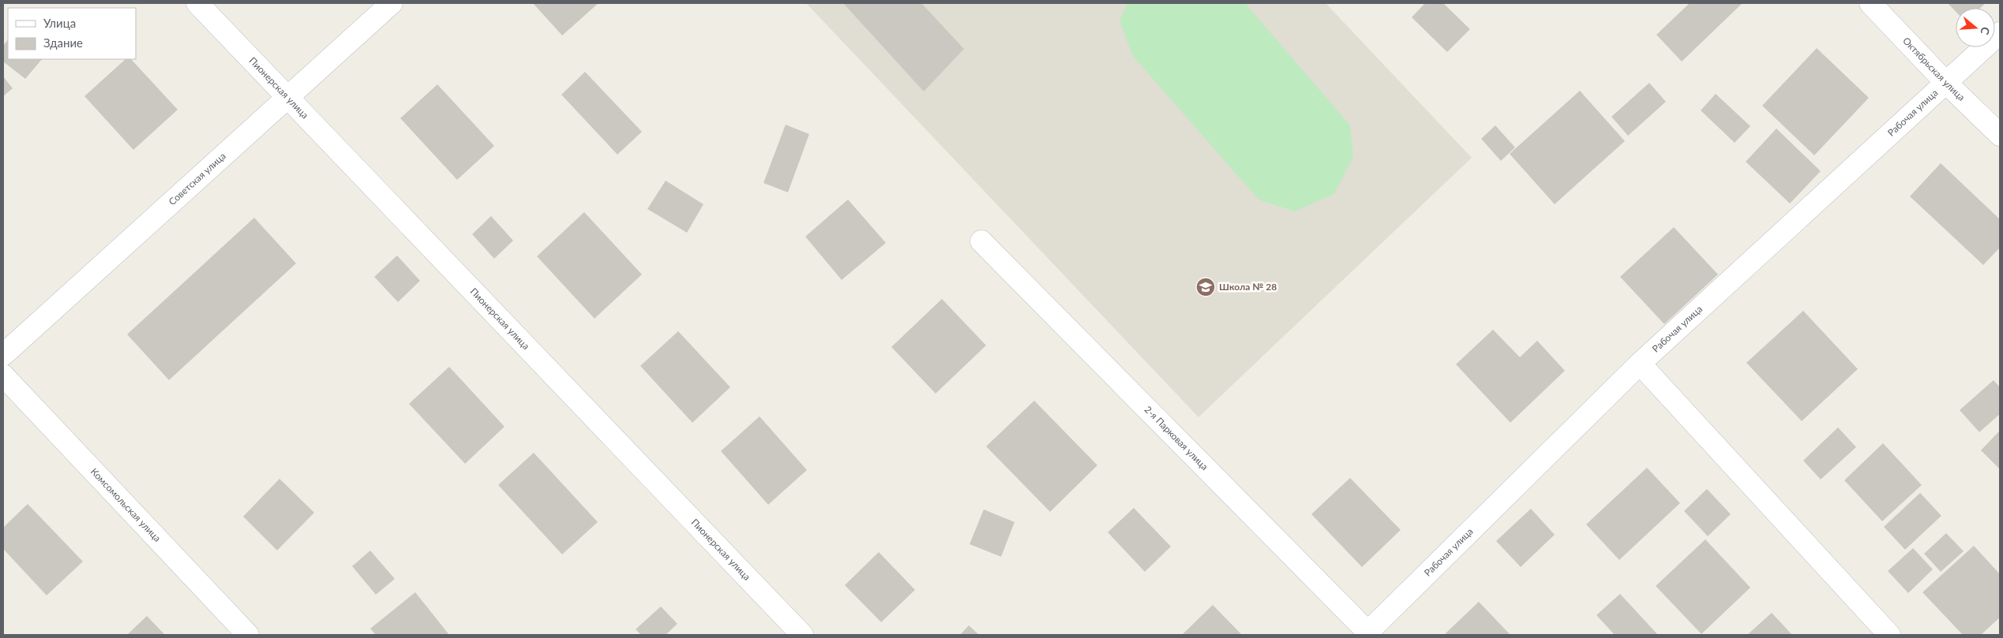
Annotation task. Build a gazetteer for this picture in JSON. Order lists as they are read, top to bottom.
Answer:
{
  "streets": {
    "street": [
      "Октябрьская улица",
      "Пионерская улица",
      "Рабочая улица",
      "Советская улица",
      "2-я Парковая улица",
      "Комсомольская улица"
    ]
  },
  "crossings": [
    ["Октябрьская улица", "Рабочая улица"],
    ["Пионерская улица", "Советская улица"],
    ["Рабочая улица", "2-я Парковая улица"]
  ],
  "places": {
    "school or university": ["Школа № 28"]
  },
  "legend": ["Улица", "Здание"],
  "north": "right"
}
